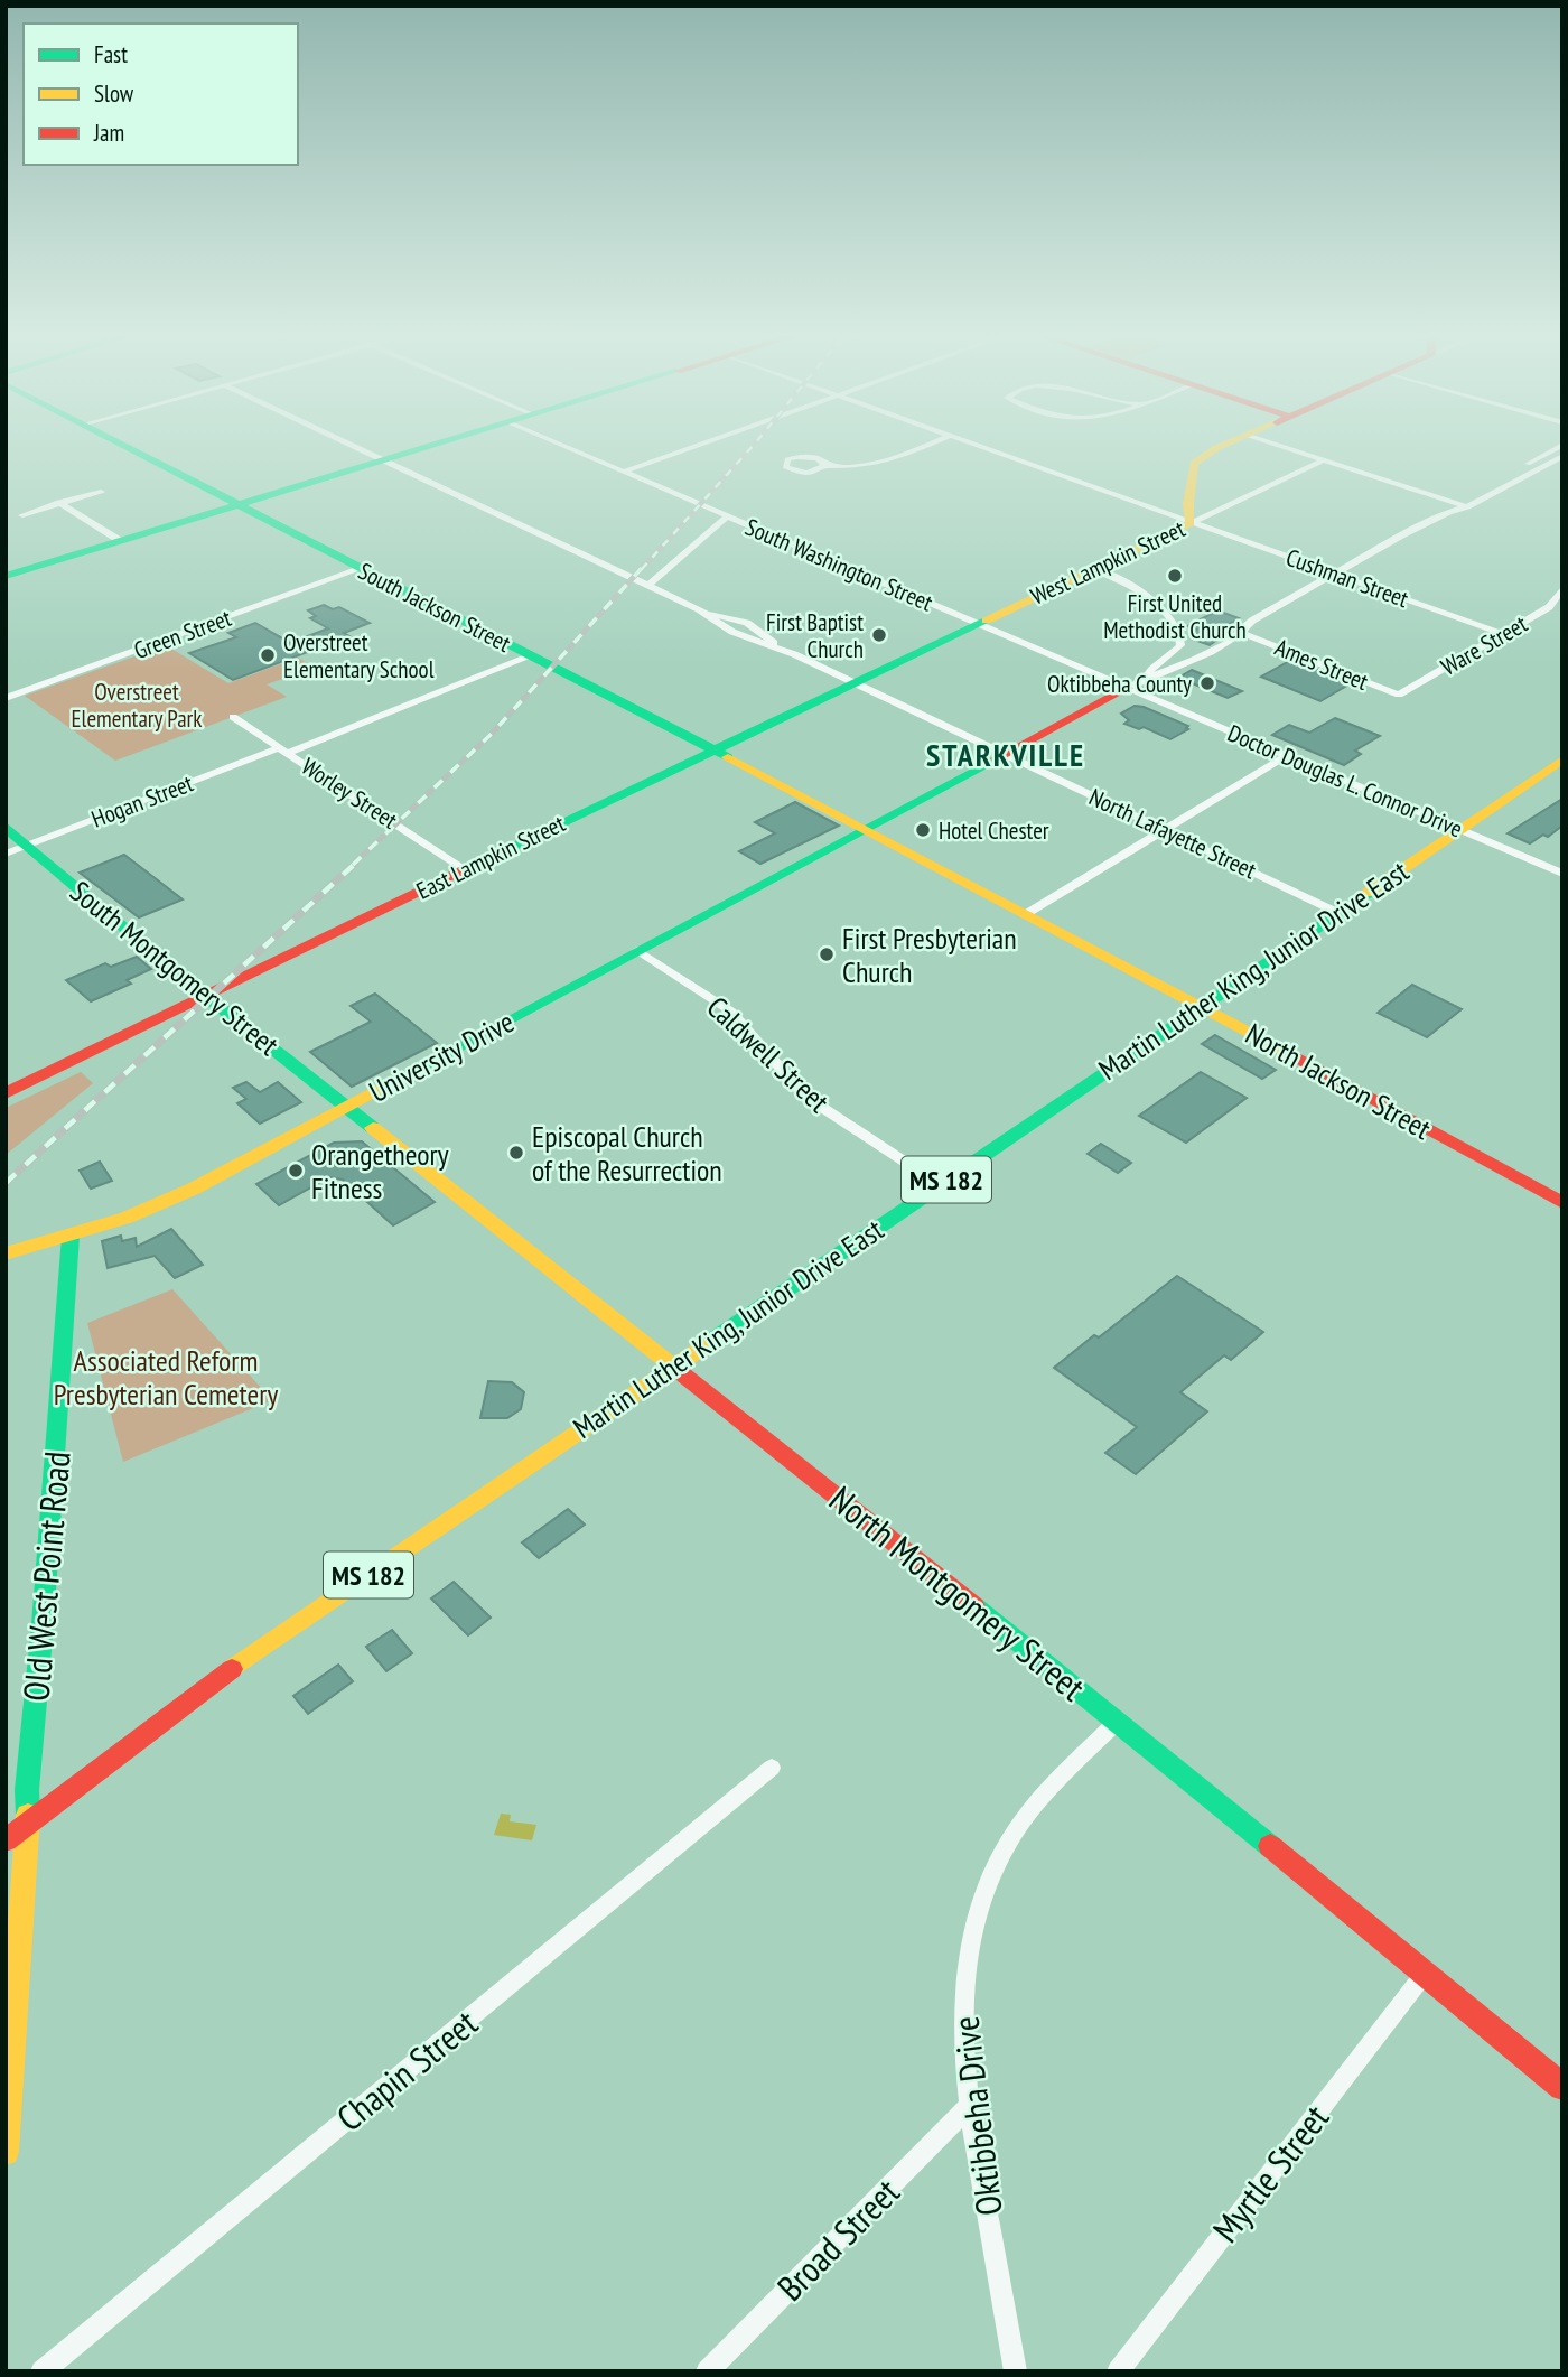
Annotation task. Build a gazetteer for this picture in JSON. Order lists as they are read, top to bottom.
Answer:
{
  "streets": {
    "street": [
      "West Lampkin Street",
      "South Washington Street",
      "Cushman Street",
      "South Jackson Street",
      "Green Street",
      "Ware Street",
      "Ames Street",
      "Doctor Douglas L. Connor Drive",
      "Worley Street",
      "Hogan Street",
      "North Lafayette Street",
      "East Lampkin Street",
      "South Montgomery Street",
      "Martin Luther King, Junior Drive East",
      "Caldwell Street",
      "University Drive",
      "North Jackson Street",
      "MS 182",
      "Old West Point Road",
      "North Montgomery Street",
      "Chapin Street",
      "Oktibbeha Drive",
      "Myrtle Street",
      "Broad Street"
    ]
  },
  "crossings": [
    ["West Lampkin Street", "South Washington Street"],
    ["West Lampkin Street", "Cushman Street"],
    ["West Lampkin Street", "East Lampkin Street"],
    ["South Washington Street", "Doctor Douglas L. Connor Drive"],
    ["South Washington Street", "East Lampkin Street"],
    ["South Washington Street", "University Drive"],
    ["Cushman Street", "Ware Street"],
    ["South Jackson Street", "Green Street"],
    ["South Jackson Street", "Hogan Street"],
    ["South Jackson Street", "East Lampkin Street"],
    ["South Jackson Street", "University Drive"],
    ["South Jackson Street", "North Jackson Street"],
    ["Ware Street", "Ames Street"],
    ["Doctor Douglas L. Connor Drive", "Martin Luther King, Junior Drive East"],
    ["Doctor Douglas L. Connor Drive", "University Drive"],
    ["Doctor Douglas L. Connor Drive", "MS 182"],
    ["Worley Street", "Hogan Street"],
    ["Worley Street", "East Lampkin Street"],
    ["Hogan Street", "South Montgomery Street"],
    ["North Lafayette Street", "East Lampkin Street"],
    ["North Lafayette Street", "Martin Luther King, Junior Drive East"],
    ["North Lafayette Street", "University Drive"],
    ["East Lampkin Street", "South Montgomery Street"],
    ["South Montgomery Street", "University Drive"],
    ["South Montgomery Street", "North Montgomery Street"],
    ["Martin Luther King, Junior Drive East", "Caldwell Street"],
    ["Martin Luther King, Junior Drive East", "North Jackson Street"],
    ["Martin Luther King, Junior Drive East", "MS 182"],
    ["Martin Luther King, Junior Drive East", "Old West Point Road"],
    ["Martin Luther King, Junior Drive East", "North Montgomery Street"],
    ["Caldwell Street", "University Drive"],
    ["University Drive", "North Jackson Street"],
    ["University Drive", "Old West Point Road"],
    ["University Drive", "North Montgomery Street"],
    ["North Montgomery Street", "Oktibbeha Drive"],
    ["North Montgomery Street", "Myrtle Street"],
    ["Oktibbeha Drive", "Broad Street"]
  ],
  "districts": ["STARKVILLE"],
  "parks": ["Overstreet Elementary Park", "Associated Reform Presbyterian Cemetery"],
  "places": [
    "First United Methodist Church",
    "First Baptist Church",
    "Overstreet Elementary School",
    "Oktibbeha County",
    "Hotel Chester",
    "First Presbyterian Church",
    "Episcopal Church of the Resurrection",
    "Orangetheory Fitness"
  ],
  "legend": ["Fast", "Slow", "Jam"]
}
